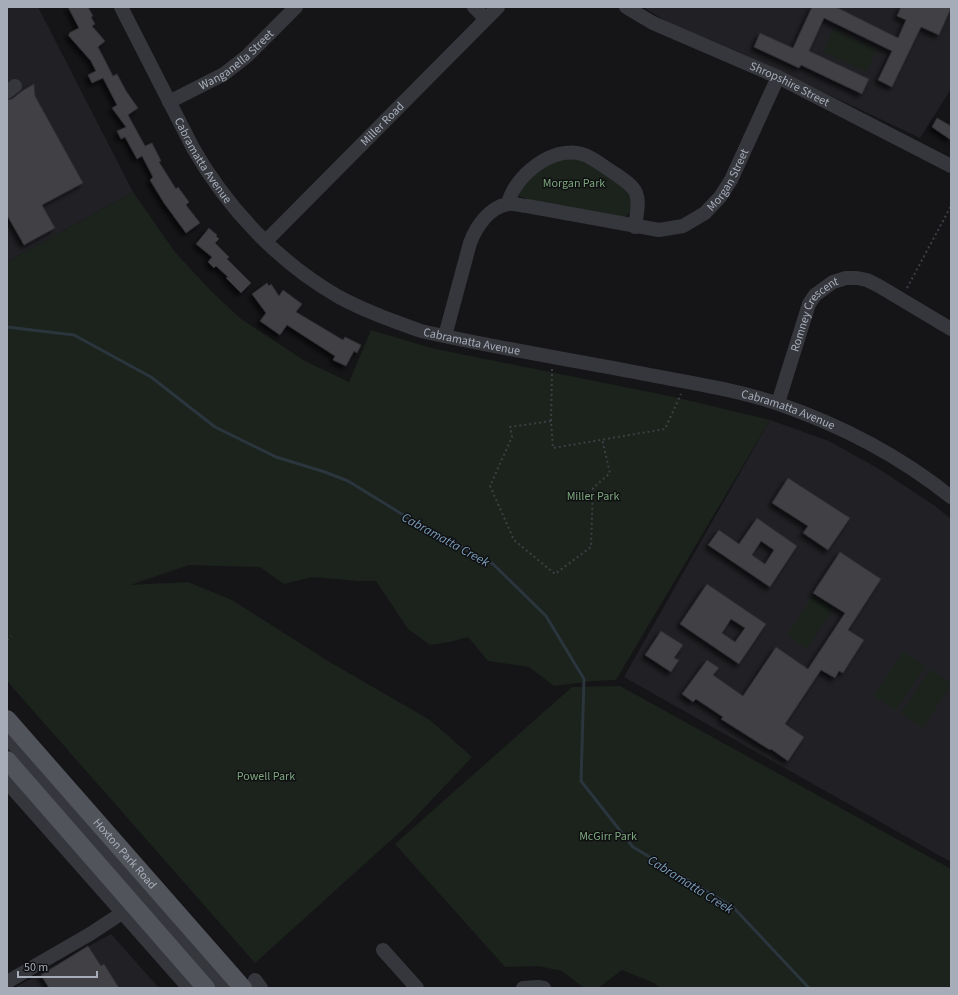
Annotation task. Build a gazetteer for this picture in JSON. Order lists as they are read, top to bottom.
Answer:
{
  "streets": {
    "main road": ["Hoxton Park Road"],
    "street": [
      "Wanganella Street",
      "Shropshire Street",
      "Miller Road",
      "Cabramatta Avenue",
      "Morgan Street",
      "Romney Crescent"
    ]
  },
  "crossings": [
    ["Wanganella Street", "Cabramatta Avenue"],
    ["Shropshire Street", "Morgan Street"],
    ["Miller Road", "Cabramatta Avenue"],
    ["Cabramatta Avenue", "Romney Crescent"]
  ],
  "water": ["Cabramatta Creek"],
  "parks": [
    "Morgan Park",
    "Miller Park",
    "Powell Park",
    "McGirr Park"
  ],
  "scale_bar": "50 m"
}
